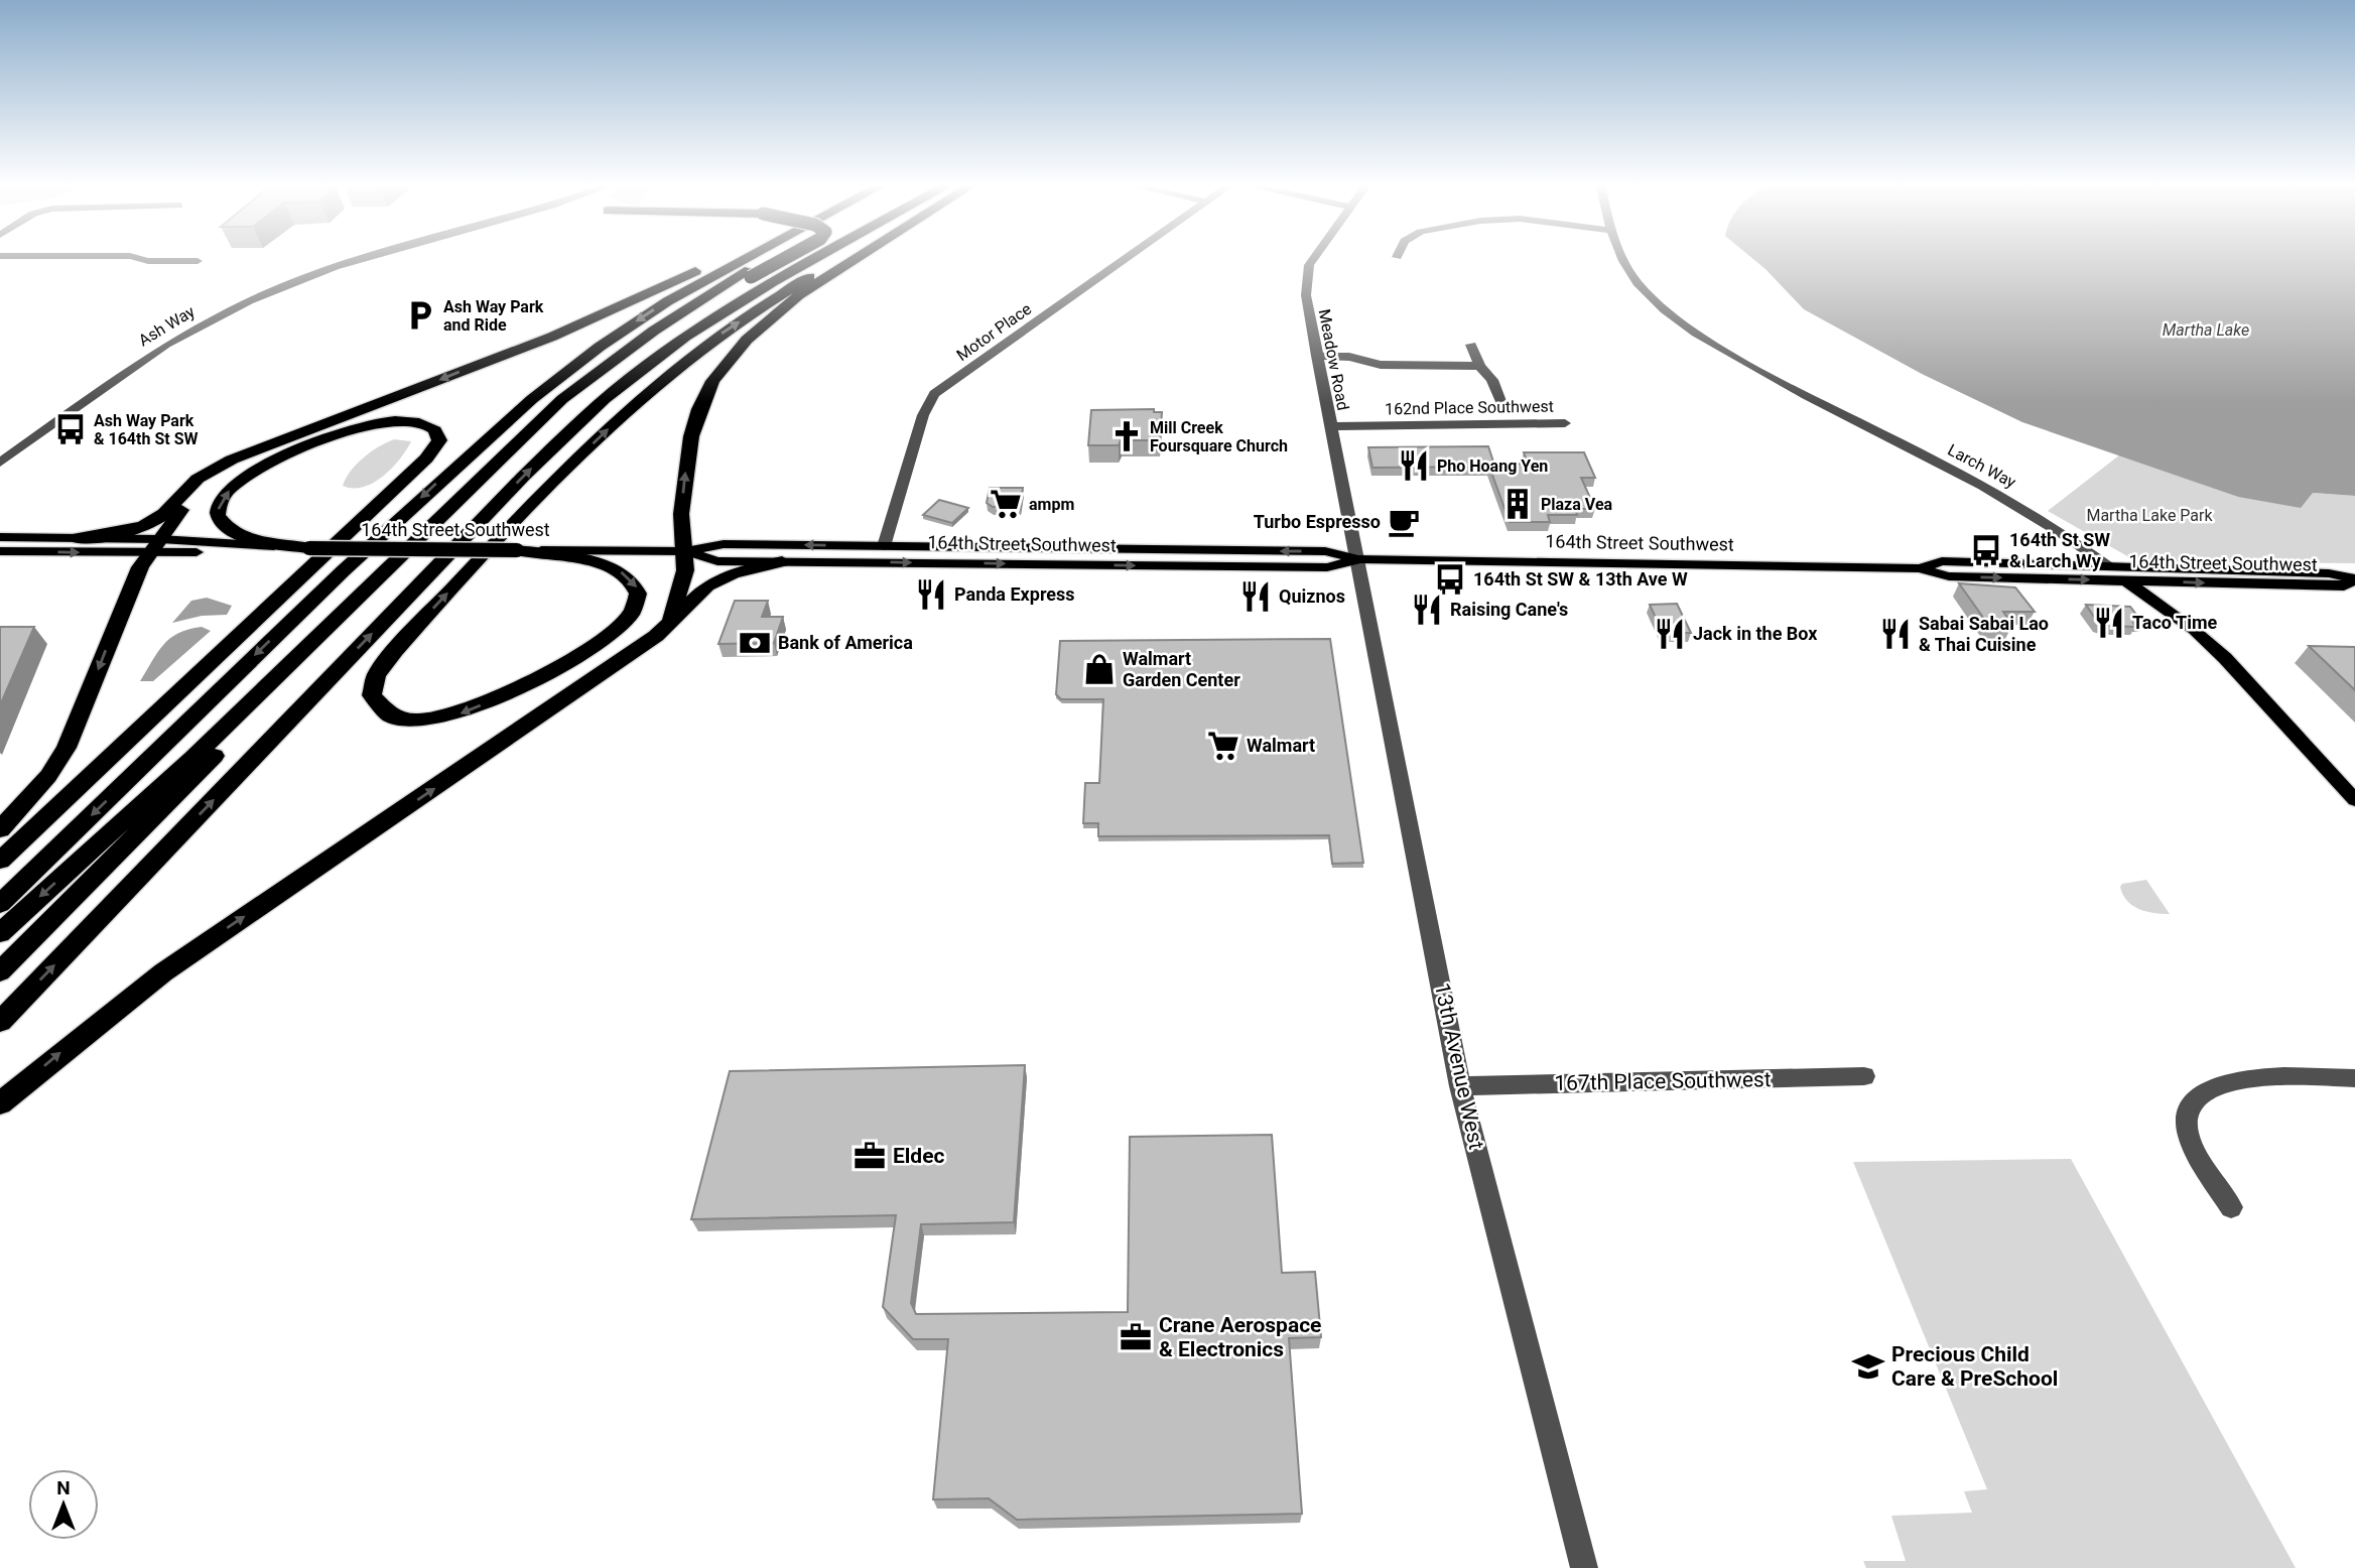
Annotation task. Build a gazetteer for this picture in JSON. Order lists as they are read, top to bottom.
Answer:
{
  "streets": {
    "main road": ["Larch Way", "164th Street Southwest"],
    "street": [
      "Ash Way",
      "Motor Place",
      "Meadow Road",
      "162nd Place Southwest",
      "13th Avenue West",
      "167th Place Southwest"
    ]
  },
  "crossings": [
    ["Motor Place", "164th Street Southwest"],
    ["Meadow Road", "162nd Place Southwest"],
    ["Meadow Road", "164th Street Southwest"],
    ["Meadow Road", "13th Avenue West"],
    ["Larch Way", "164th Street Southwest"],
    ["164th Street Southwest", "13th Avenue West"],
    ["13th Avenue West", "167th Place Southwest"]
  ],
  "water": ["Martha Lake"],
  "parks": ["Martha Lake Park"],
  "places": {
    "parking": ["Ash Way Park and Ride"],
    "bus stop": ["Ash Way Park & 164th St SW", "164th St SW & Larch Wy", "164th St SW & 13th Ave W"],
    "church": ["Mill Creek Foursquare Church"],
    "restaurant": [
      "Pho Hoang Yen",
      "Panda Express",
      "Quiznos",
      "Raising Cane's",
      "Taco Time",
      "Jack in the Box",
      "Sabai Sabai Lao & Thai Cuisine"
    ],
    "supermarket": ["ampm", "Walmart"],
    "building": ["Plaza Vea"],
    "cafe": ["Turbo Espresso"],
    "bank": ["Bank of America"],
    "shop": ["Walmart Garden Center"],
    "office": ["Eldec", "Crane Aerospace & Electronics"],
    "school or university": ["Precious Child Care & PreSchool"]
  },
  "north": "top"
}
